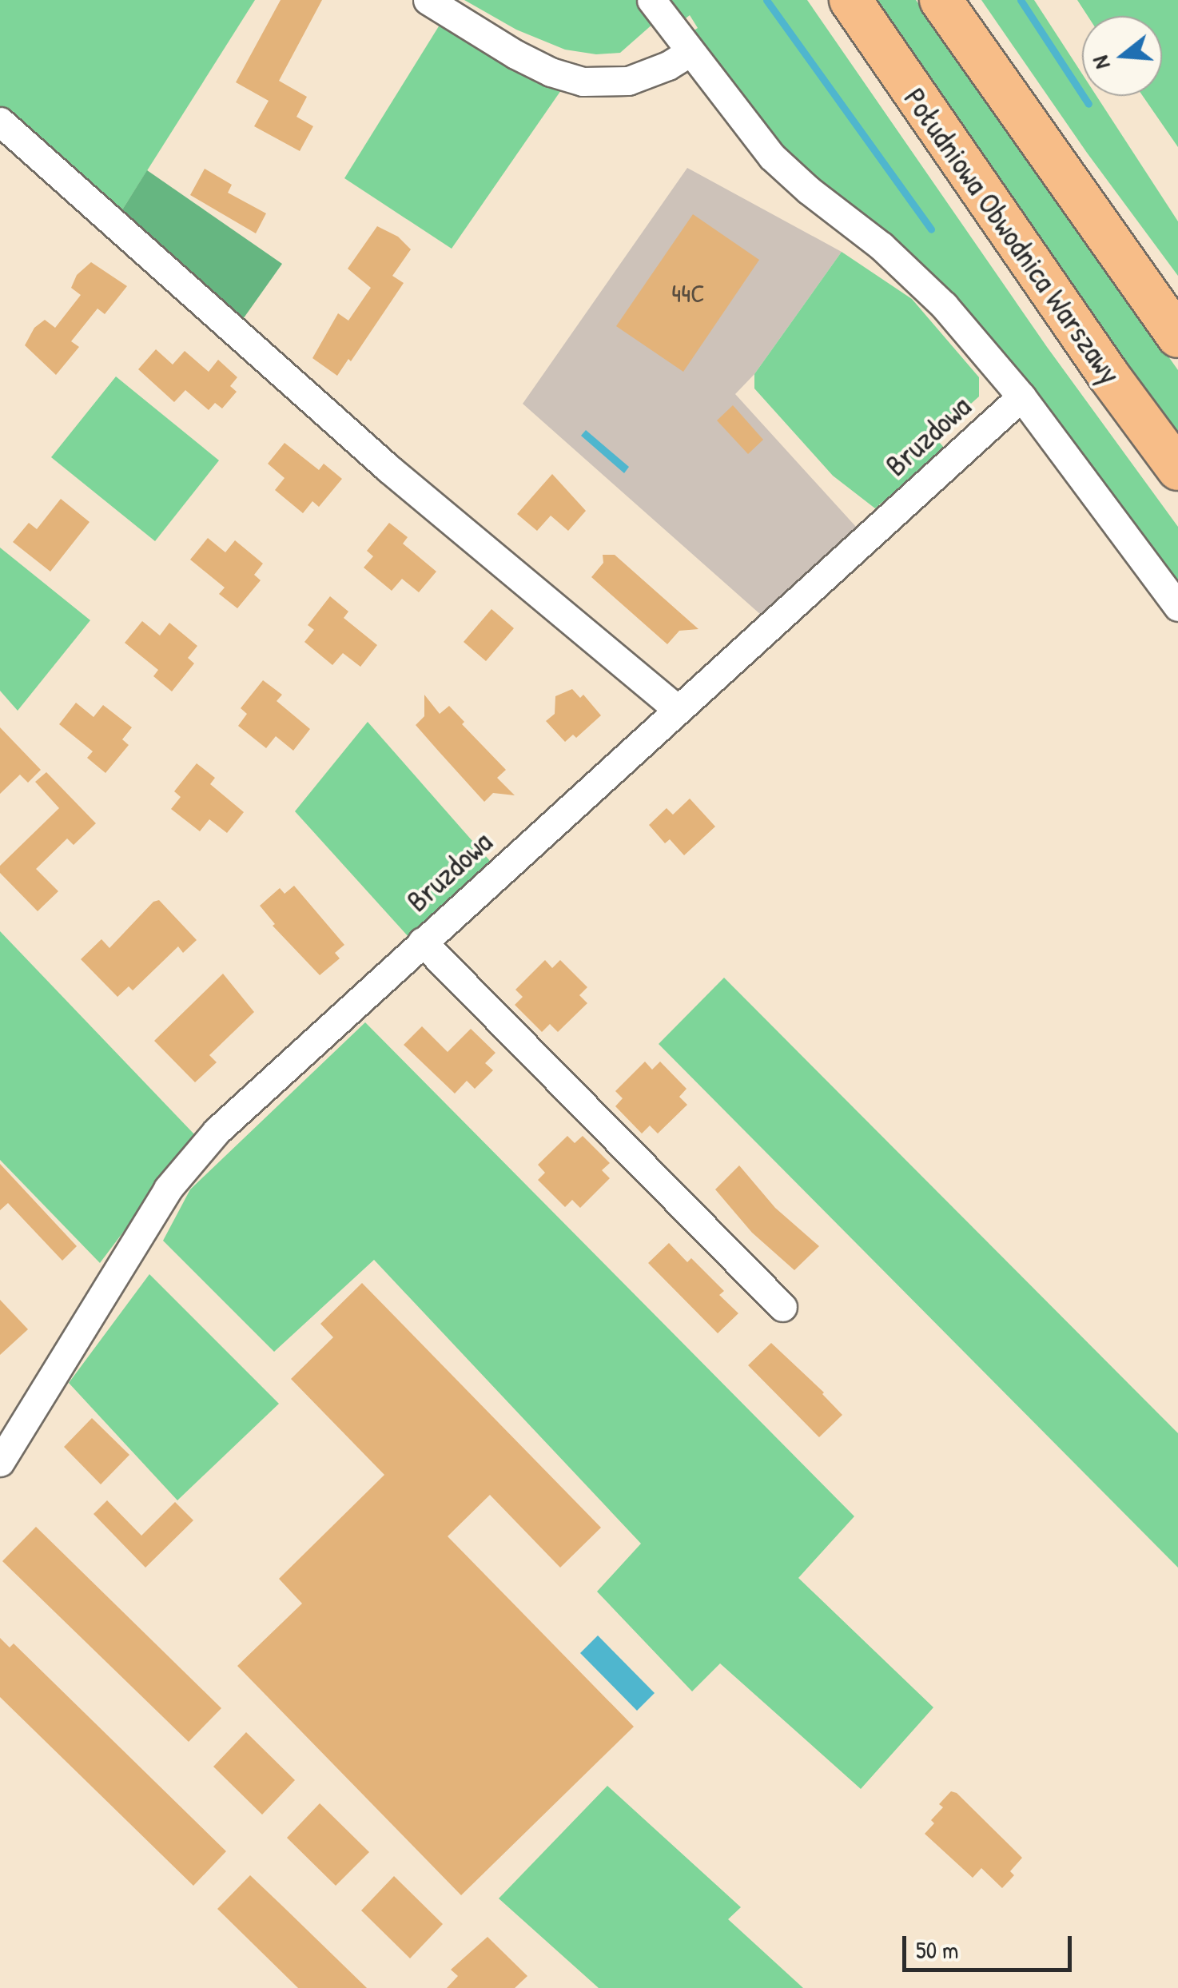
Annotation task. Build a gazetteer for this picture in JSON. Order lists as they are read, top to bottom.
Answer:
{
  "streets": {
    "highway": ["Południowa Obwodnica Warszawy"],
    "street": ["Bruzdowa"]
  },
  "house_numbers": ["44C"],
  "scale_bar": "50 m",
  "north": "left"
}
